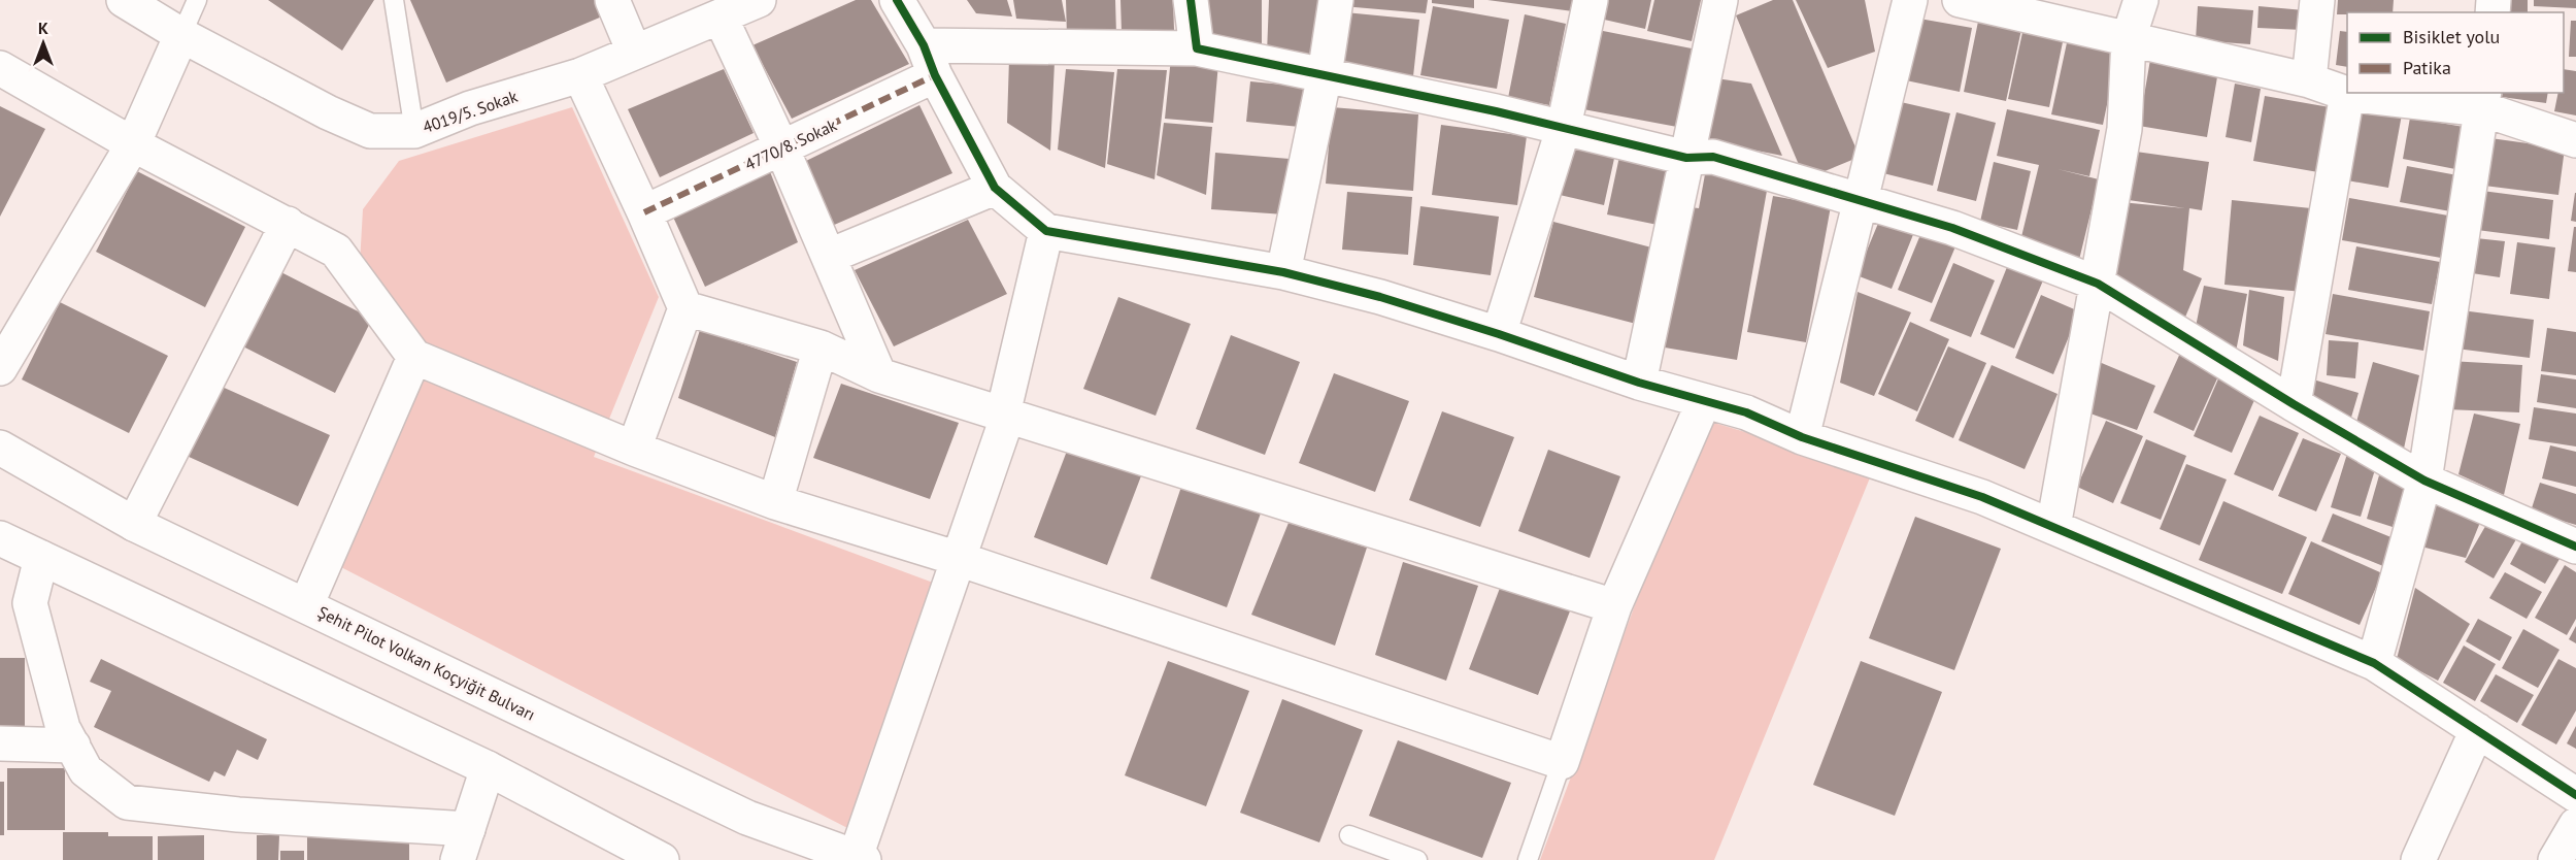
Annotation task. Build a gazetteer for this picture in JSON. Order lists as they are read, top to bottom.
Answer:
{
  "streets": {
    "street": ["4019/5. Sokak", "4770/8. Sokak", "Şehit Pilot Volkan Koçyiğit Bulvarı"]
  },
  "legend": ["Bisiklet yolu", "Patika"],
  "north": "top"
}
